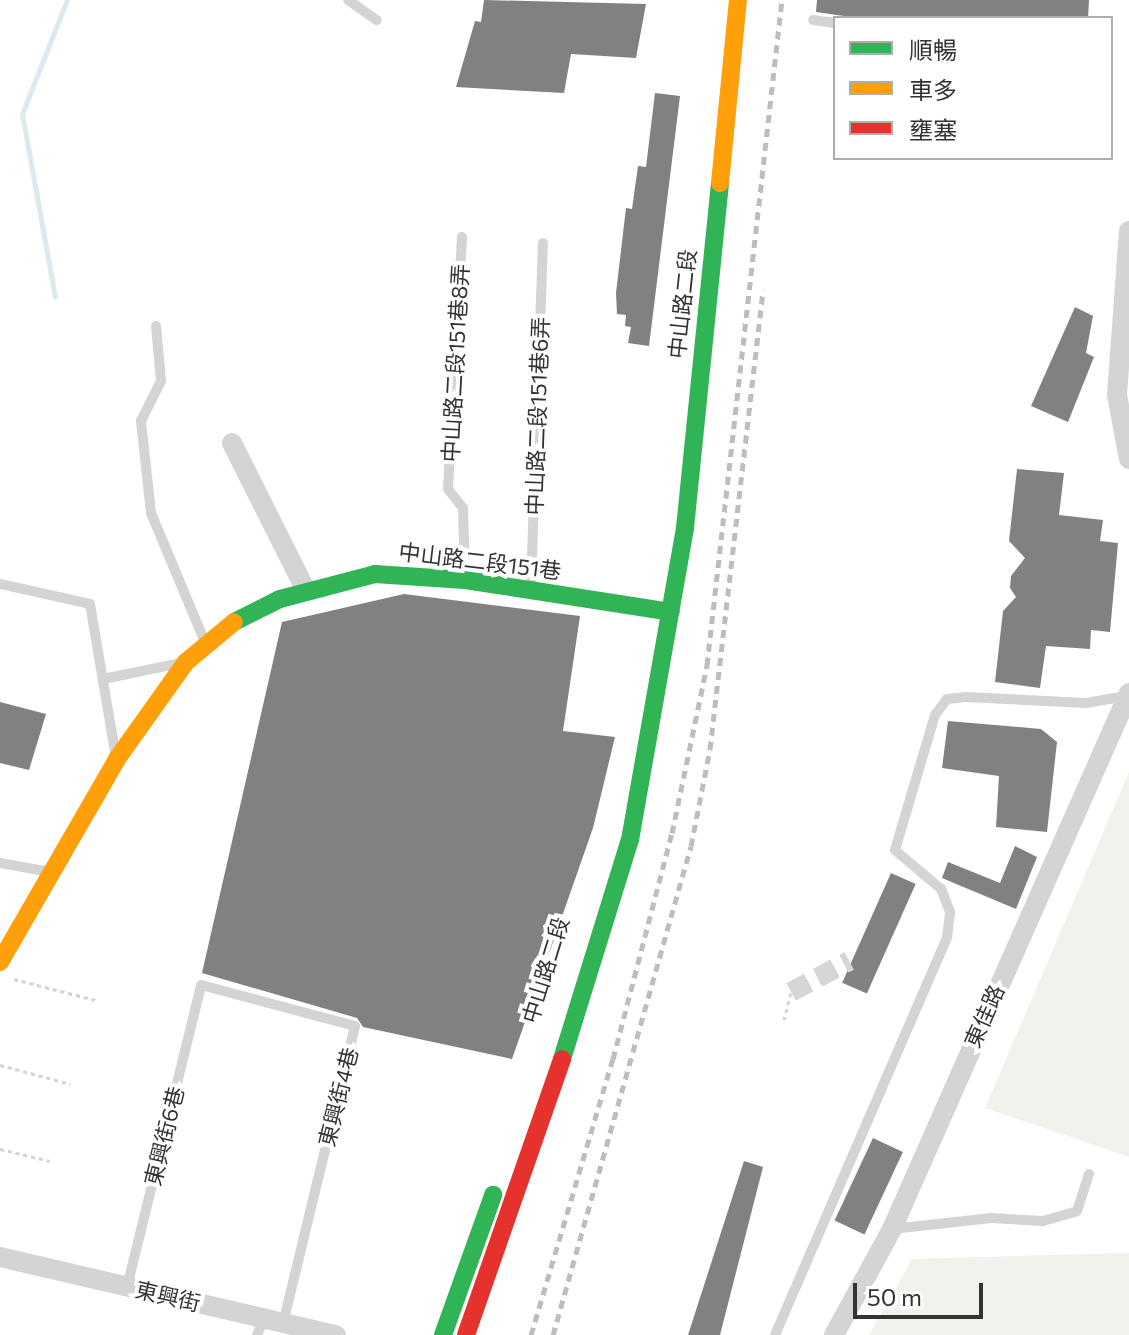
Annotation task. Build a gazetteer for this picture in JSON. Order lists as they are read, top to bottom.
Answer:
{
  "streets": {
    "main road": ["中山路二段", "中山路二段151巷"],
    "street": ["東佳路", "東興街"],
    "lane": [
      "中山路二段151巷8弄",
      "中山路二段151巷6弄",
      "東興街4巷",
      "東興街6巷"
    ]
  },
  "crossings": [
    ["中山路二段", "中山路二段151巷"],
    ["中山路二段151巷8弄", "中山路二段151巷"],
    ["中山路二段151巷6弄", "中山路二段151巷"],
    ["東興街4巷", "東興街6巷"],
    ["東興街4巷", "東興街"],
    ["東興街6巷", "東興街"]
  ],
  "legend": ["順暢", "車多", "壅塞"],
  "scale_bar": "50 m"
}
